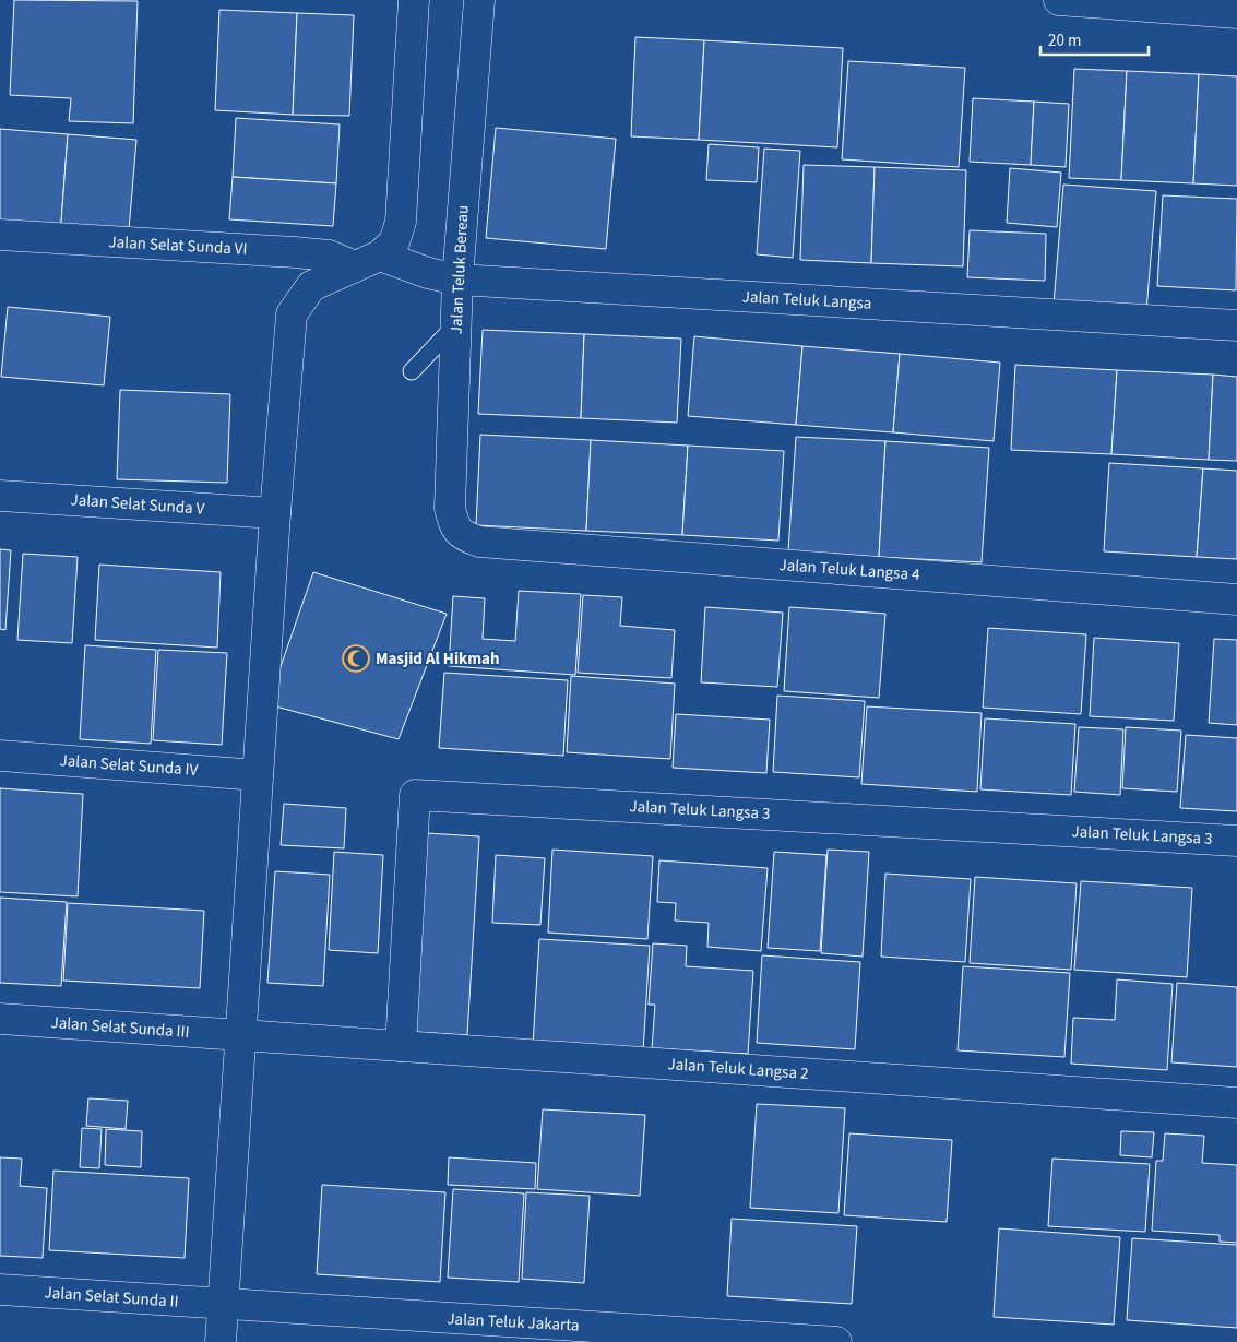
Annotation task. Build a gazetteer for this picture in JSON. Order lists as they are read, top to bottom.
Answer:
{
  "streets": {
    "street": [
      "Jalan Selat Sunda VI",
      "Jalan Teluk Bereau",
      "Jalan Teluk Langsa",
      "Jalan Selat Sunda V",
      "Jalan Teluk Langsa 4",
      "Jalan Selat Sunda IV",
      "Jalan Teluk Langsa 3",
      "Jalan Selat Sunda III",
      "Jalan Teluk Langsa 2",
      "Jalan Selat Sunda II",
      "Jalan Teluk Jakarta"
    ]
  },
  "crossings": [
    ["Jalan Selat Sunda VI", "Jalan Teluk Langsa"],
    ["Jalan Teluk Bereau", "Jalan Teluk Langsa"],
    ["Jalan Teluk Bereau", "Jalan Teluk Langsa 4"],
    ["Jalan Teluk Langsa 3", "Jalan Teluk Langsa 2"],
    ["Jalan Selat Sunda III", "Jalan Teluk Langsa 2"],
    ["Jalan Selat Sunda II", "Jalan Teluk Jakarta"]
  ],
  "places": {
    "mosque": ["Masjid Al Hikmah"]
  },
  "scale_bar": "20 m"
}
